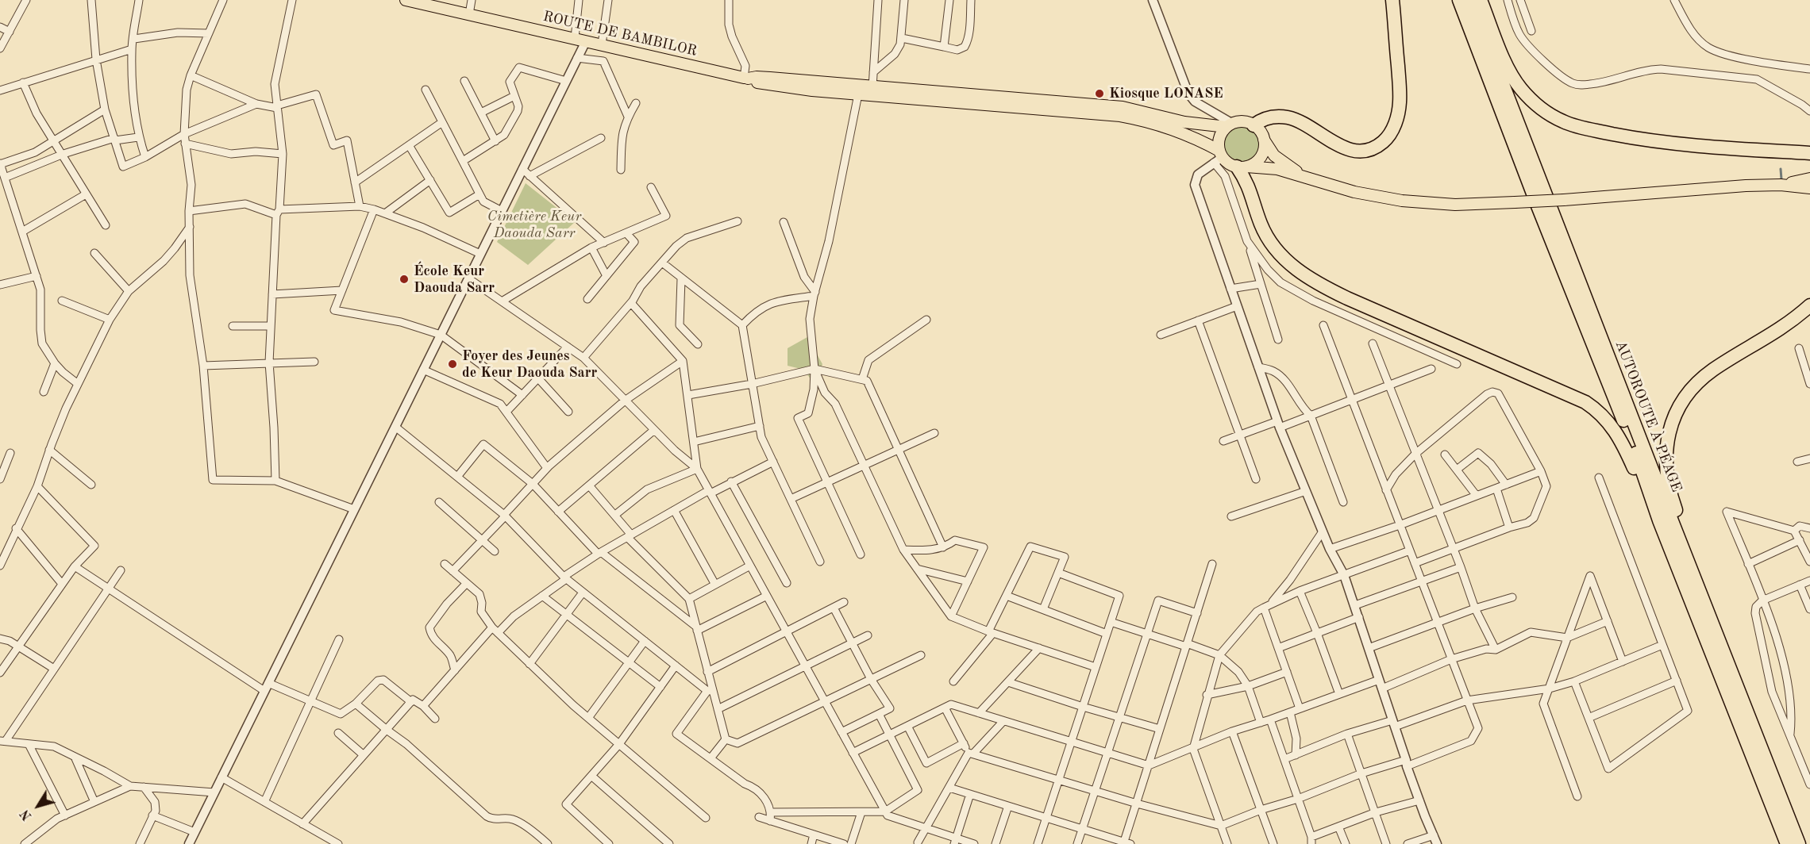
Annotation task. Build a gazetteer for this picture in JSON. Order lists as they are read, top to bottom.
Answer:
{
  "streets": {
    "highway": ["AUTOROUTE À PÉAGE"],
    "main road": ["ROUTE DE BAMBILOR"]
  },
  "parks": ["Cimetière Keur Daouda Sarr"],
  "places": ["Kiosque LONASE", "École Keur Daouda Sarr", "Foyer des Jeunes de Keur Daouda Sarr"],
  "north": "bottom left"
}
